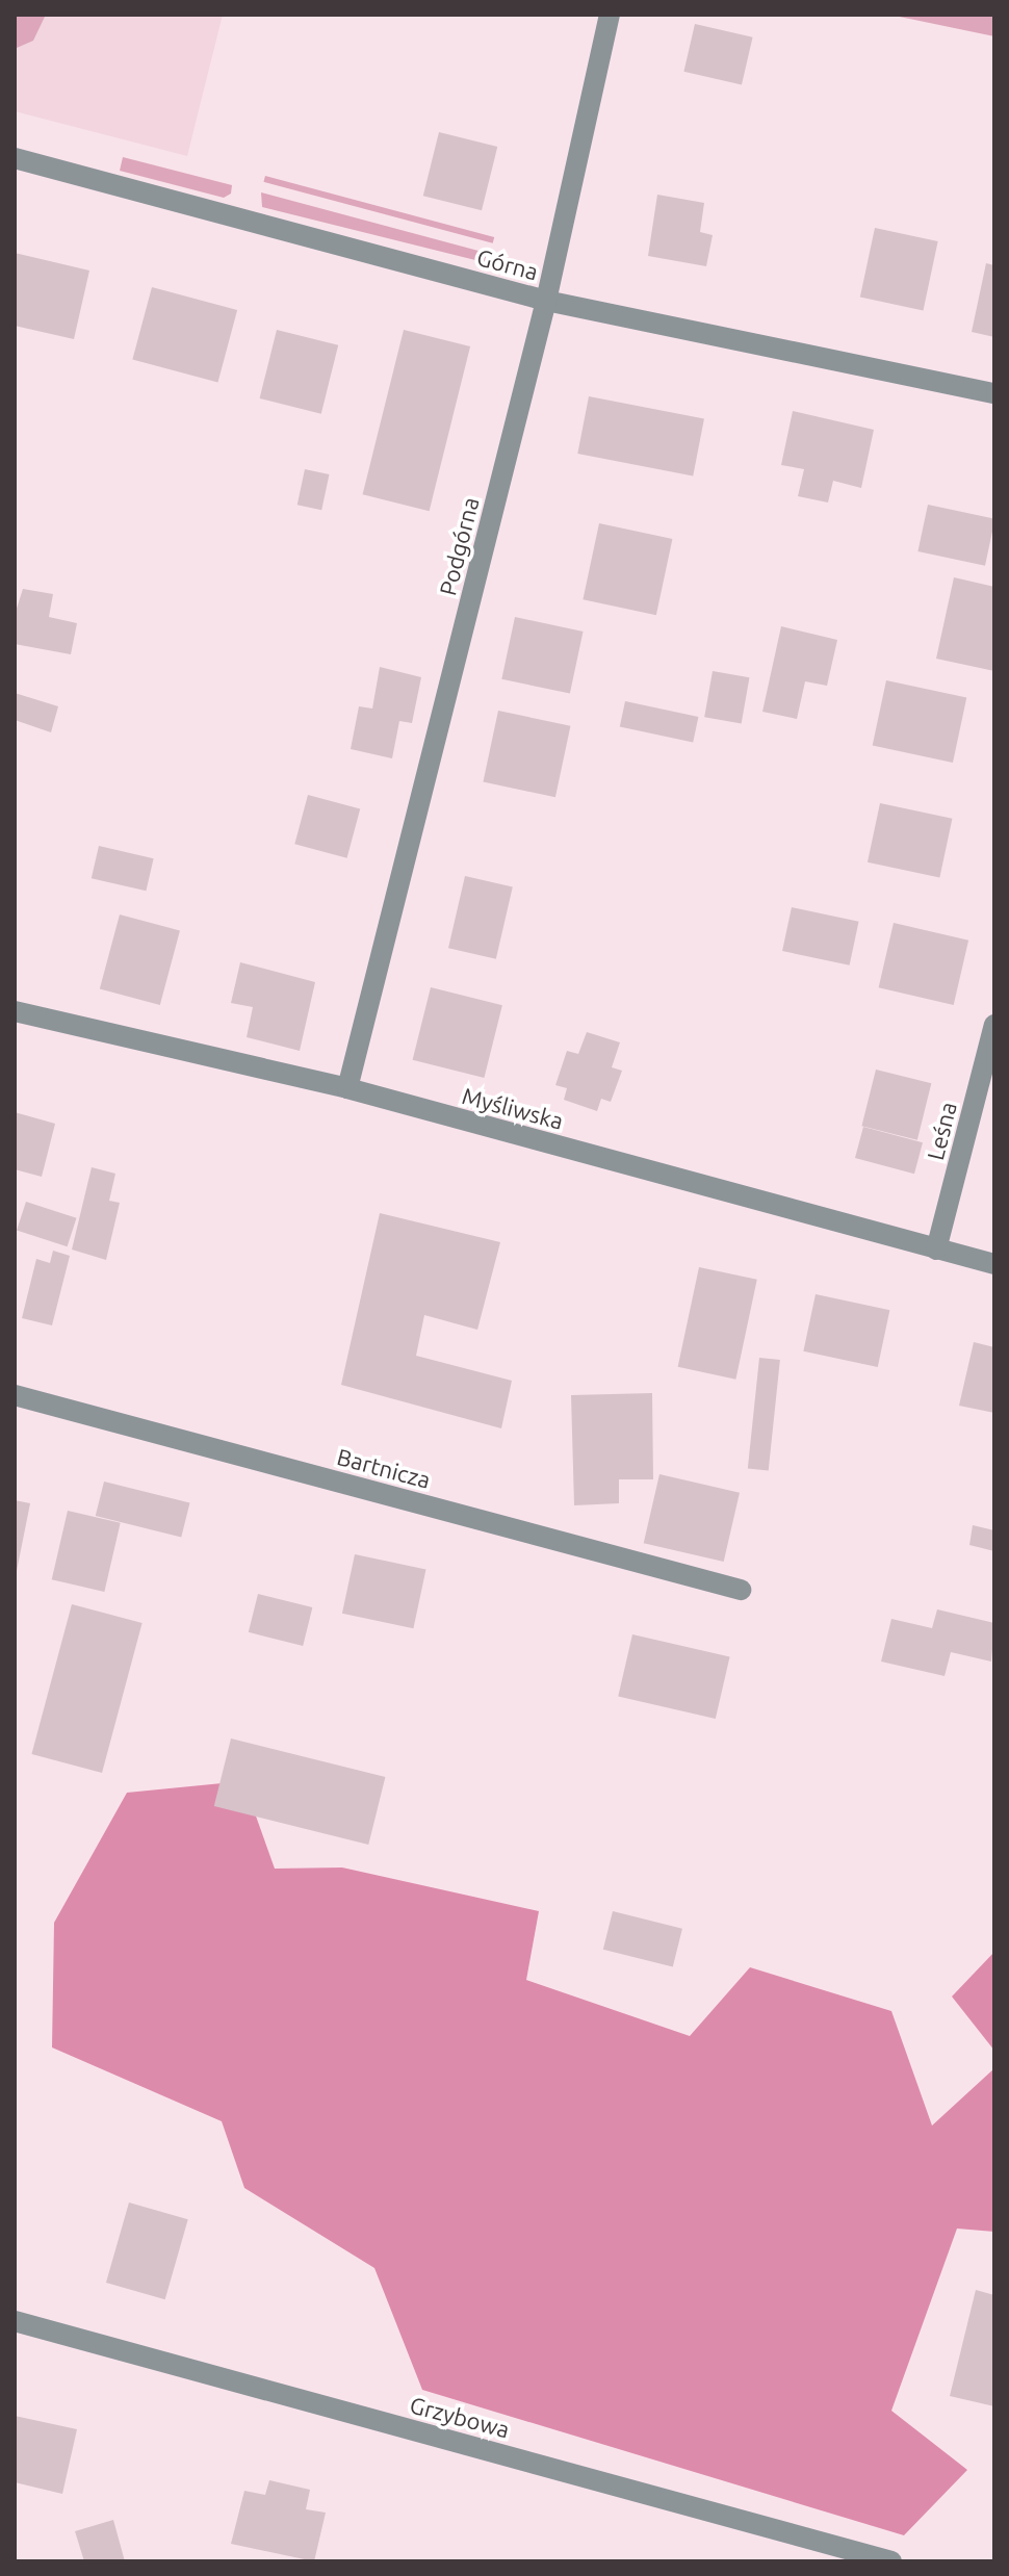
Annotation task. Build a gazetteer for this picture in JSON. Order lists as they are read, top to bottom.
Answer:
{
  "streets": {
    "street": [
      "Górna",
      "Podgórna",
      "Myśliwska",
      "Leśna",
      "Bartnicza",
      "Grzybowa"
    ]
  },
  "crossings": [
    ["Górna", "Podgórna"],
    ["Podgórna", "Myśliwska"],
    ["Myśliwska", "Leśna"]
  ]
}
